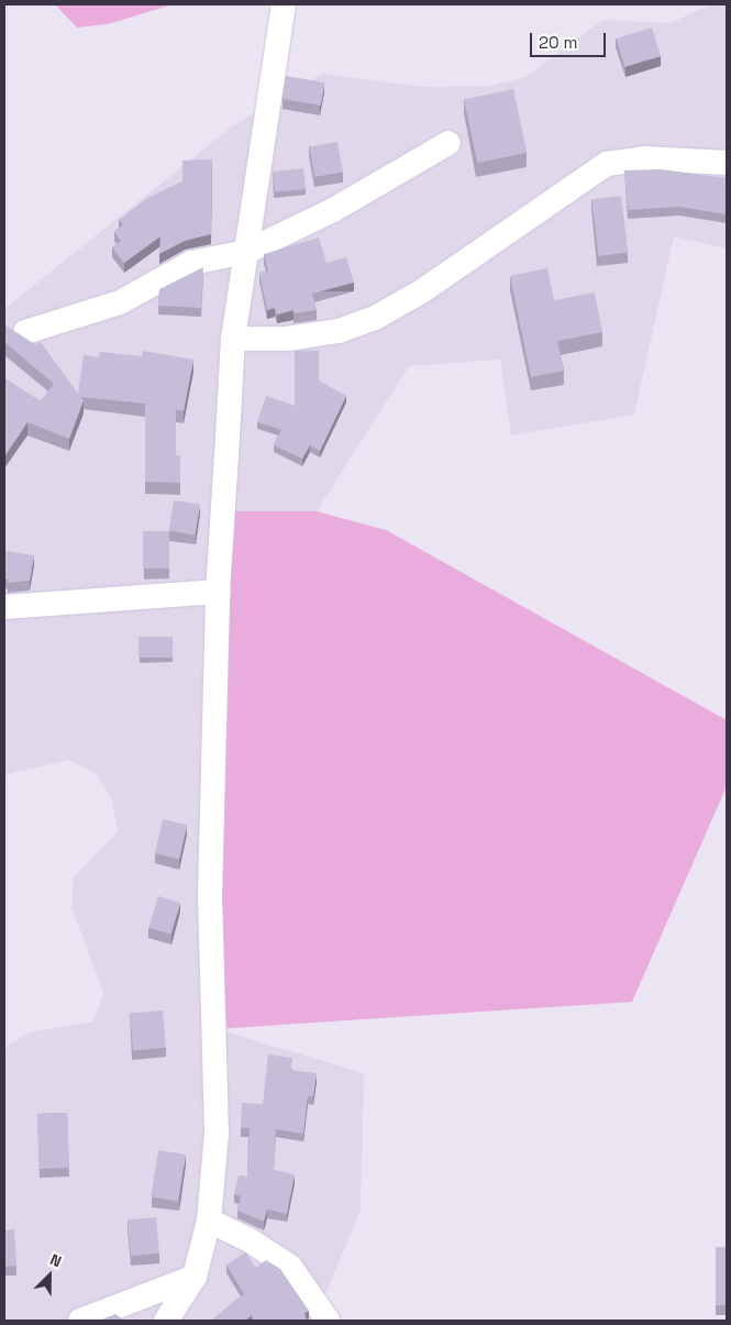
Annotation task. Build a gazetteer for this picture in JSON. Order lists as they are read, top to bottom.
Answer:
{
  "scale_bar": "20 m",
  "north": "top right"
}
